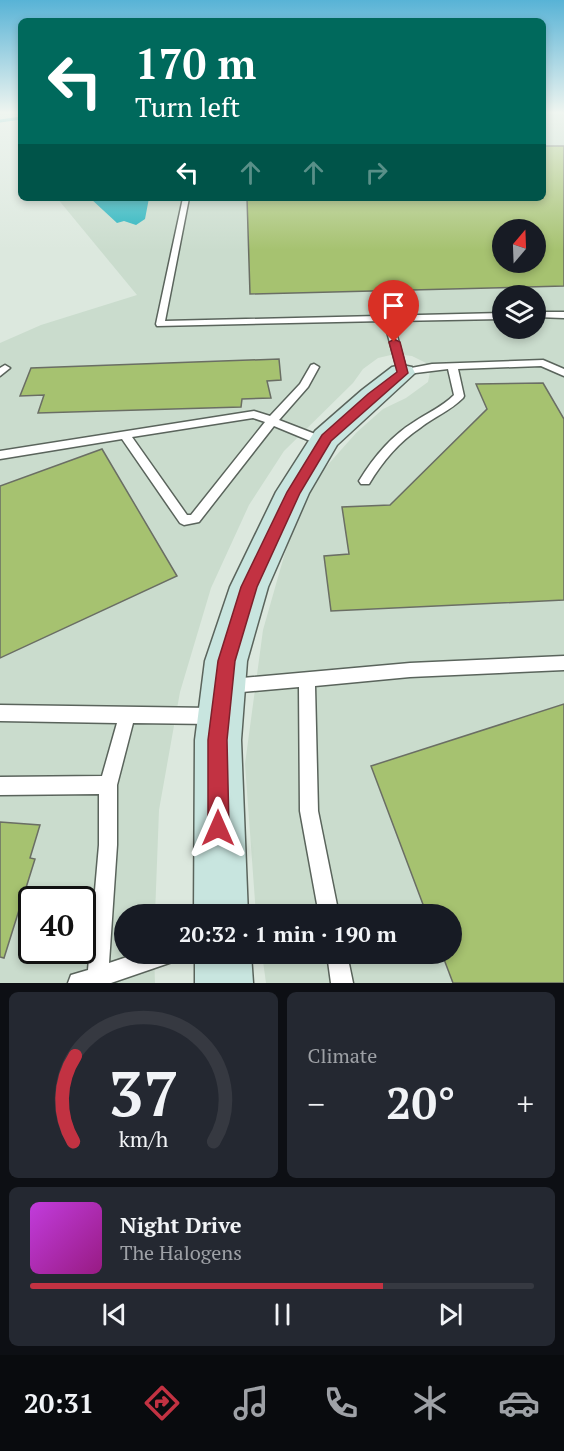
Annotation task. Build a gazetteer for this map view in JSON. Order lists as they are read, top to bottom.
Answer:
{
  "north": "top",
  "page": {
    "turn": ["170 m", "Turn left"],
    "limit": "40",
    "trip": "20:32 · 1 min · 190 m",
    "tile": "Climate",
    "heat": ["−", "20°", "+"],
    "song": ["Night Drive", "The Halogens"],
    "tabs": "20:31",
    "gauge": ["37", "km/h"]
  }
}
